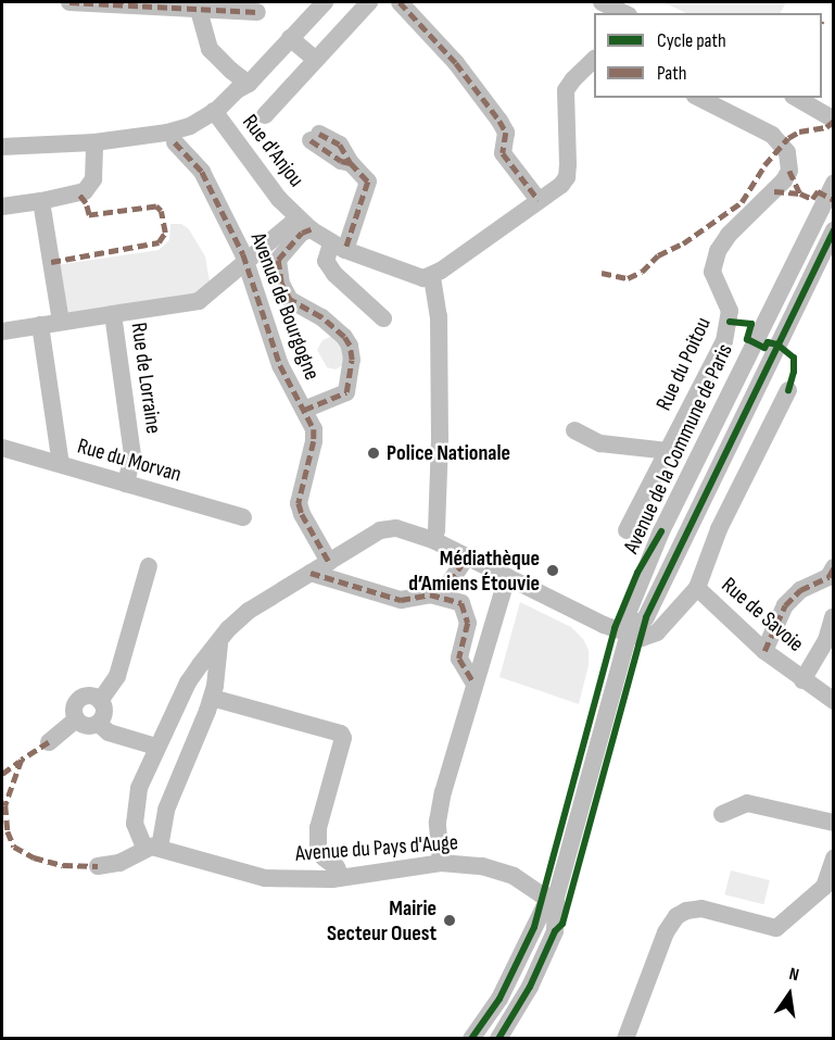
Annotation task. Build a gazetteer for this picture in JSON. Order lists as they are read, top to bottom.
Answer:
{
  "streets": {
    "street": [
      "Rue d'Anjou",
      "Avenue de Bourgogne",
      "Rue du Poitou",
      "Rue de Lorraine",
      "Avenue de la Commune de Paris",
      "Rue du Morvan",
      "Rue de Savoie",
      "Avenue du Pays d'Auge"
    ]
  },
  "crossings": [
    ["Rue de Lorraine", "Rue du Morvan"],
    ["Avenue de la Commune de Paris", "Avenue du Pays d'Auge"]
  ],
  "places": ["Police Nationale", "Médiathèque d’Amiens Étouvie", "Mairie Secteur Ouest"],
  "legend": ["Cycle path", "Path"],
  "north": "top"
}
